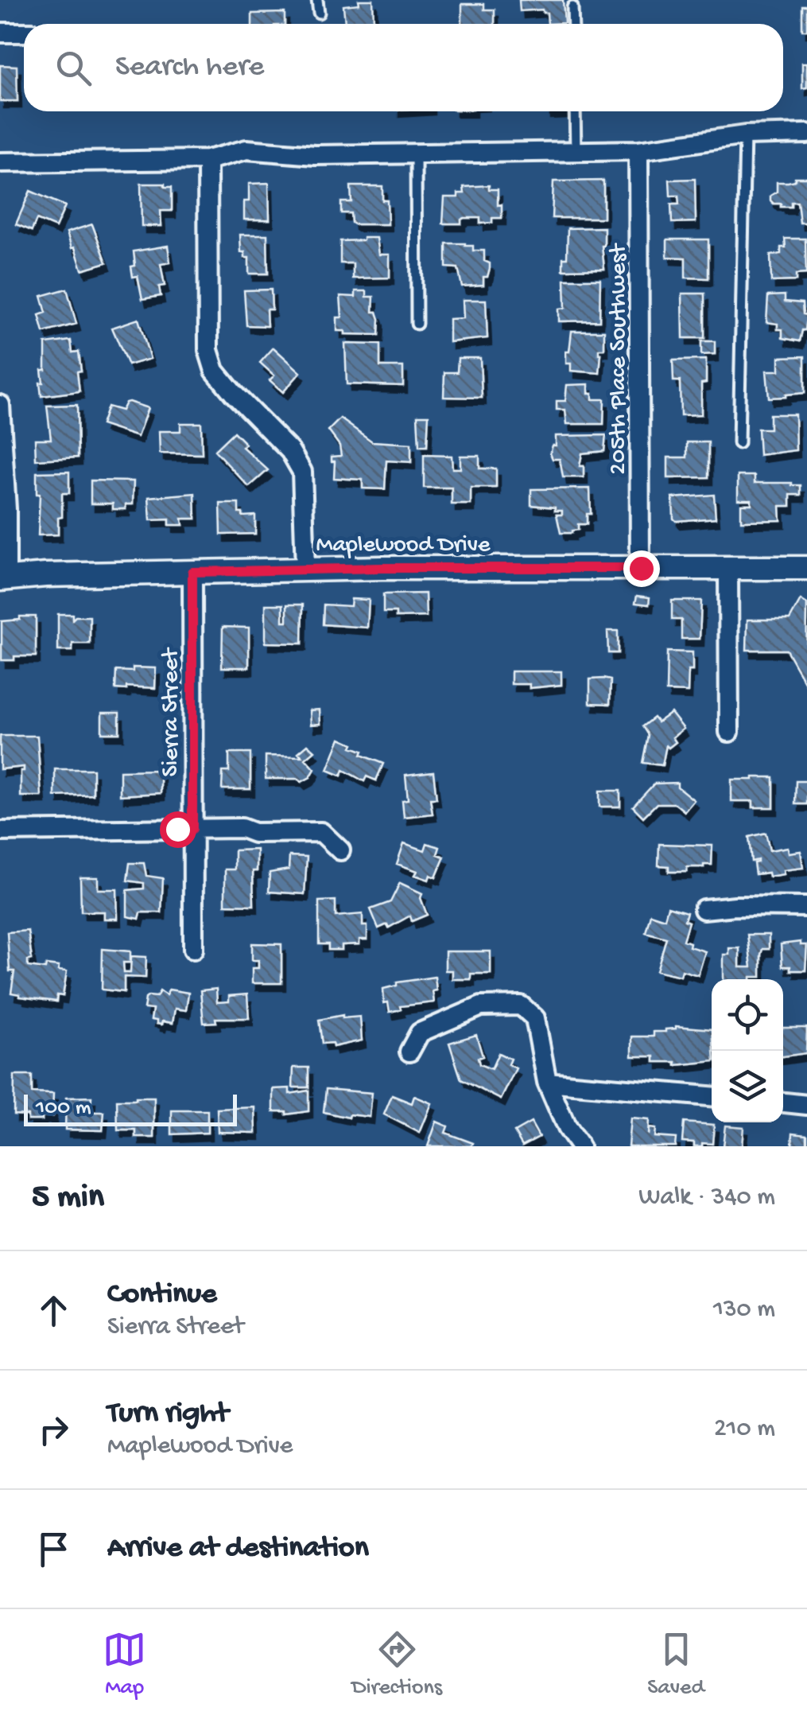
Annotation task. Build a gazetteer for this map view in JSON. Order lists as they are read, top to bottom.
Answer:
{
  "streets": {
    "street": ["205th Place Southwest", "Maplewood Drive", "Sierra Street"]
  },
  "crossings": [
    ["205th Place Southwest", "Maplewood Drive"],
    ["Maplewood Drive", "Sierra Street"]
  ],
  "scale_bar": "100 m",
  "page": {
    "search": "Search here",
    "scale": "100 m",
    "heading": ["5 min", "Walk · 340 m"],
    "list": [
      ["Continue", "Sierra Street", "130 m"],
      ["Turn right", "Maplewood Drive", "210 m"],
      "Arrive at destination"
    ],
    "nav": ["Map", "Directions", "Saved"]
  }
}
